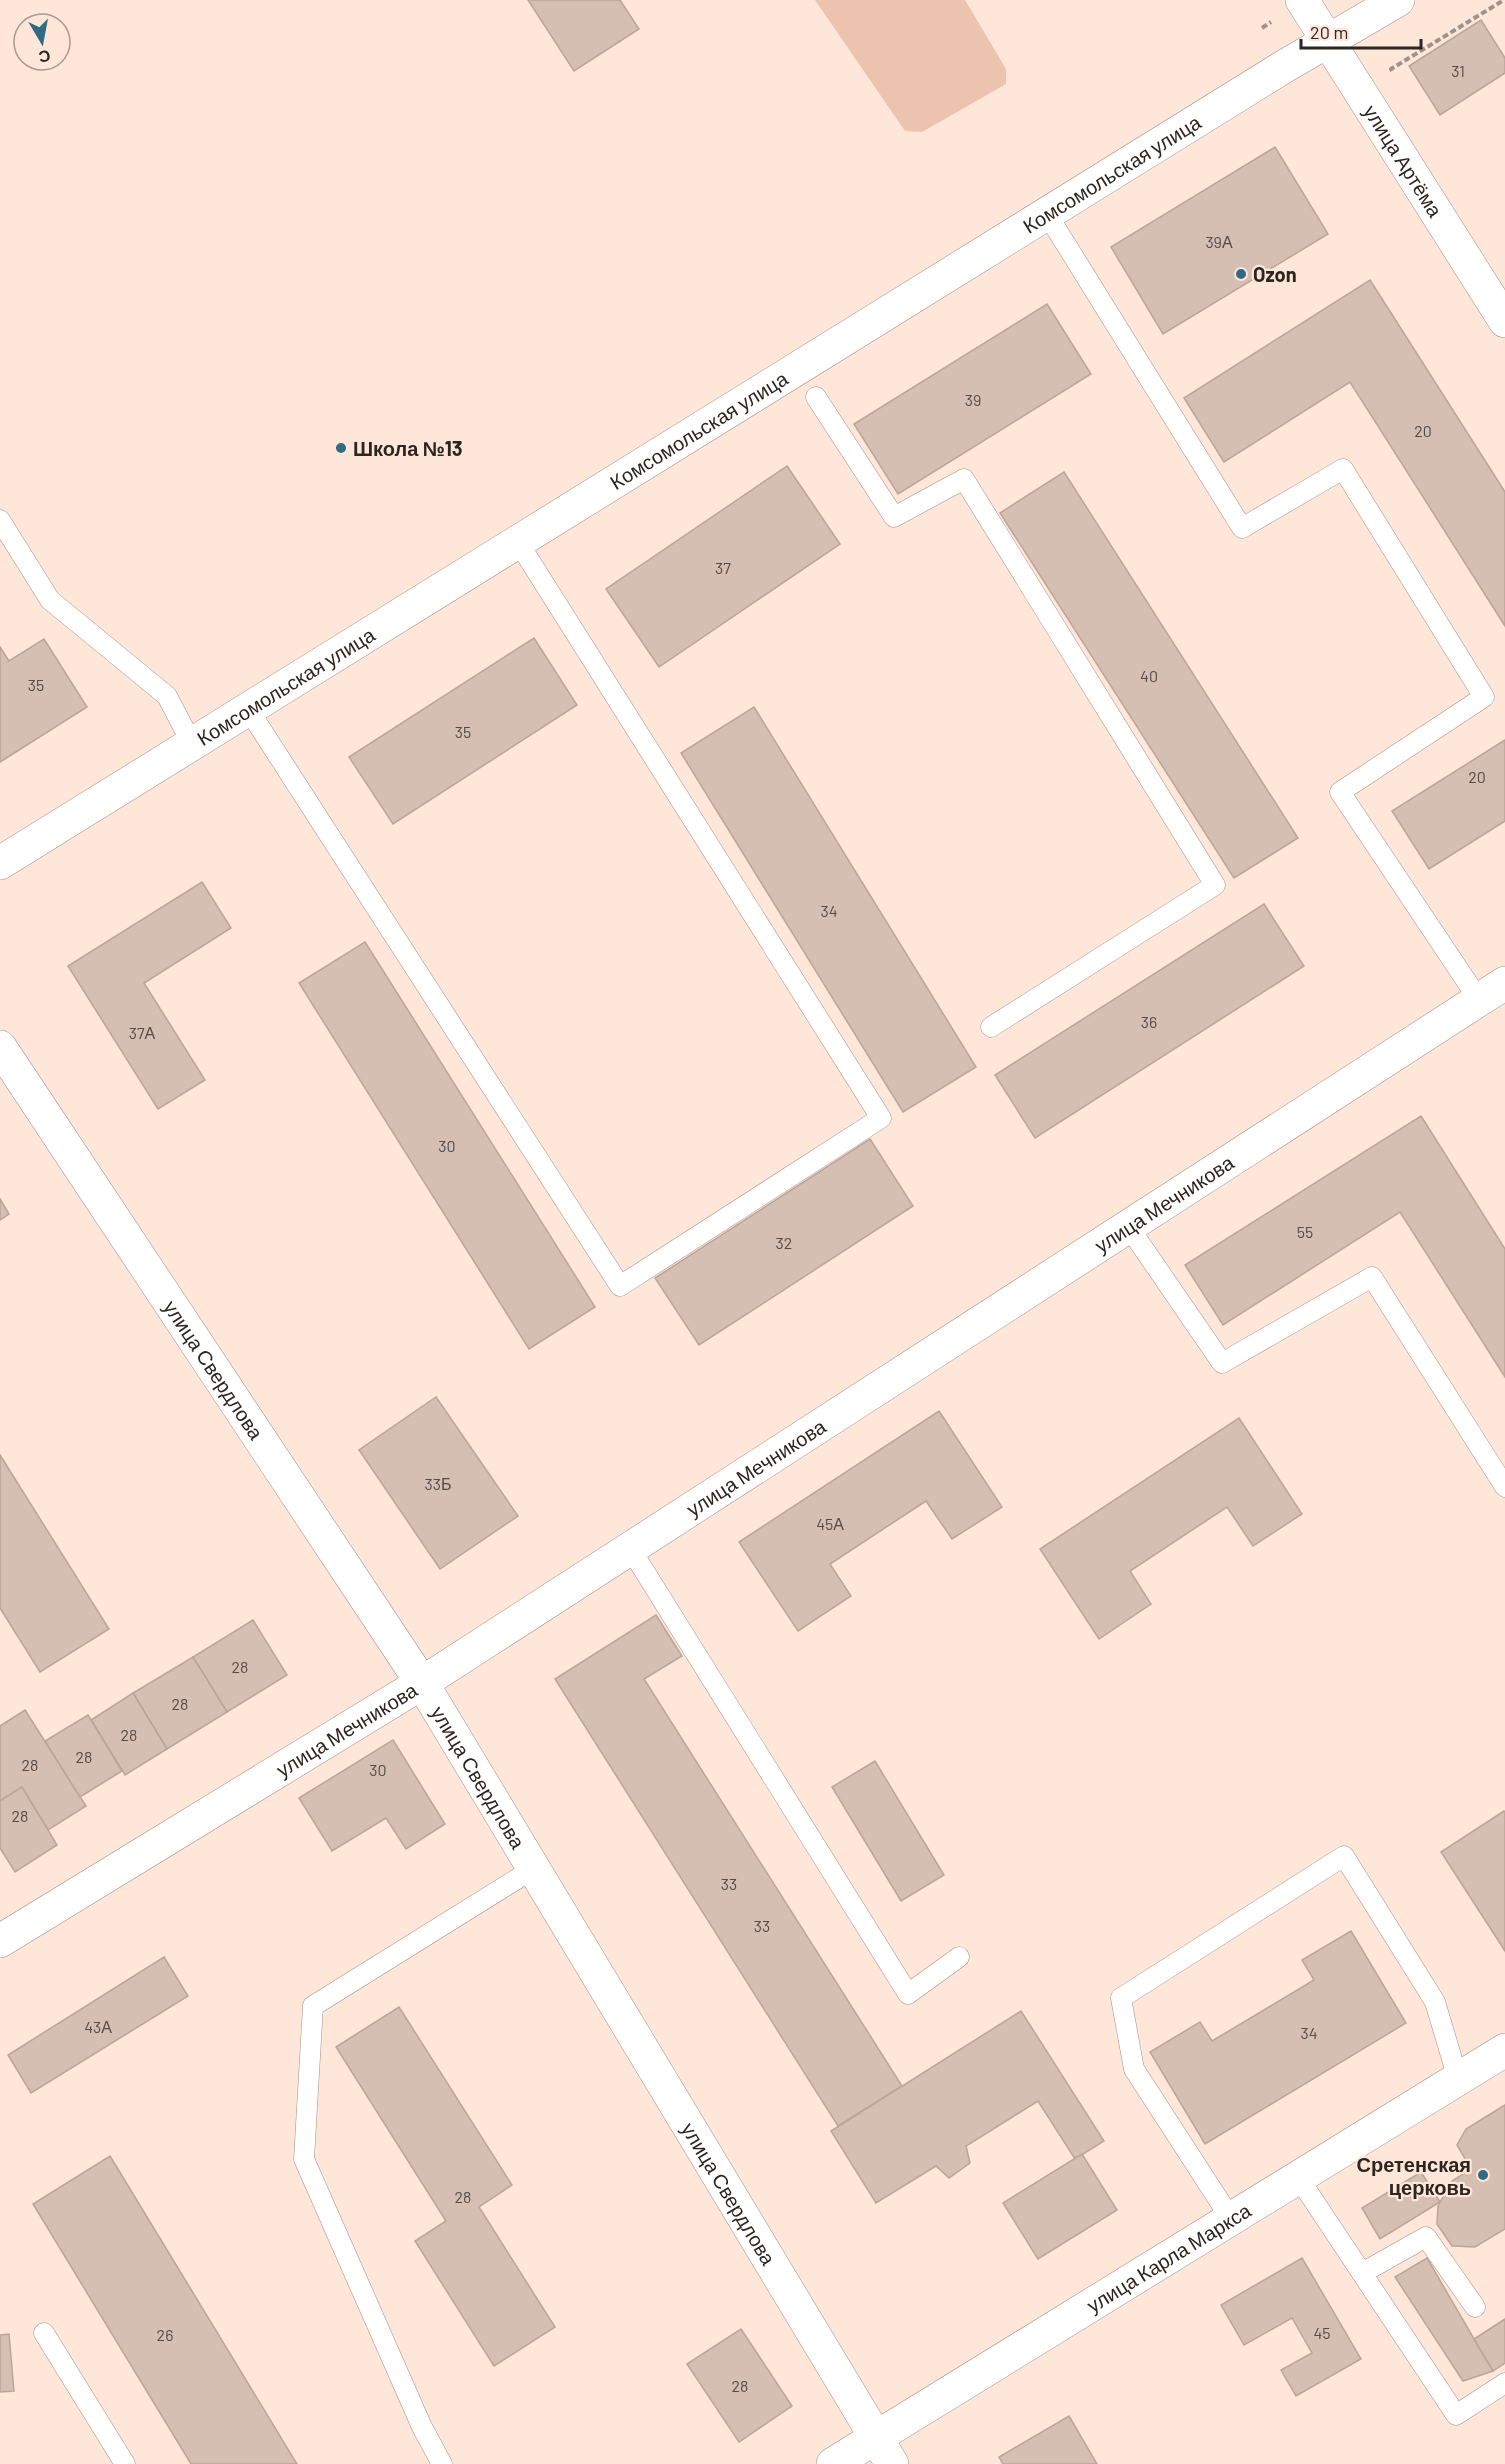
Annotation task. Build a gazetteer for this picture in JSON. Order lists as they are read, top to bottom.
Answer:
{
  "streets": {
    "street": [
      "улица Артёма",
      "Комсомольская улица",
      "улица Мечникова",
      "улица Свердлова",
      "улица Карла Маркса"
    ]
  },
  "crossings": [
    ["улица Артёма", "Комсомольская улица"],
    ["улица Мечникова", "улица Свердлова"],
    ["улица Свердлова", "улица Карла Маркса"]
  ],
  "places": ["Ozon", "Школа №13", "Сретенская церковь"],
  "house_numbers": [
    "31",
    "39А",
    "39",
    "20",
    "37",
    "40",
    "35",
    "35",
    "20",
    "34",
    "36",
    "37А",
    "30",
    "55",
    "32",
    "33Б",
    "45А",
    "28",
    "28",
    "28",
    "28",
    "28",
    "30",
    "28",
    "33",
    "33",
    "43А",
    "34",
    "28",
    "45",
    "26",
    "28"
  ],
  "scale_bar": "20 m",
  "north": "bottom"
}
